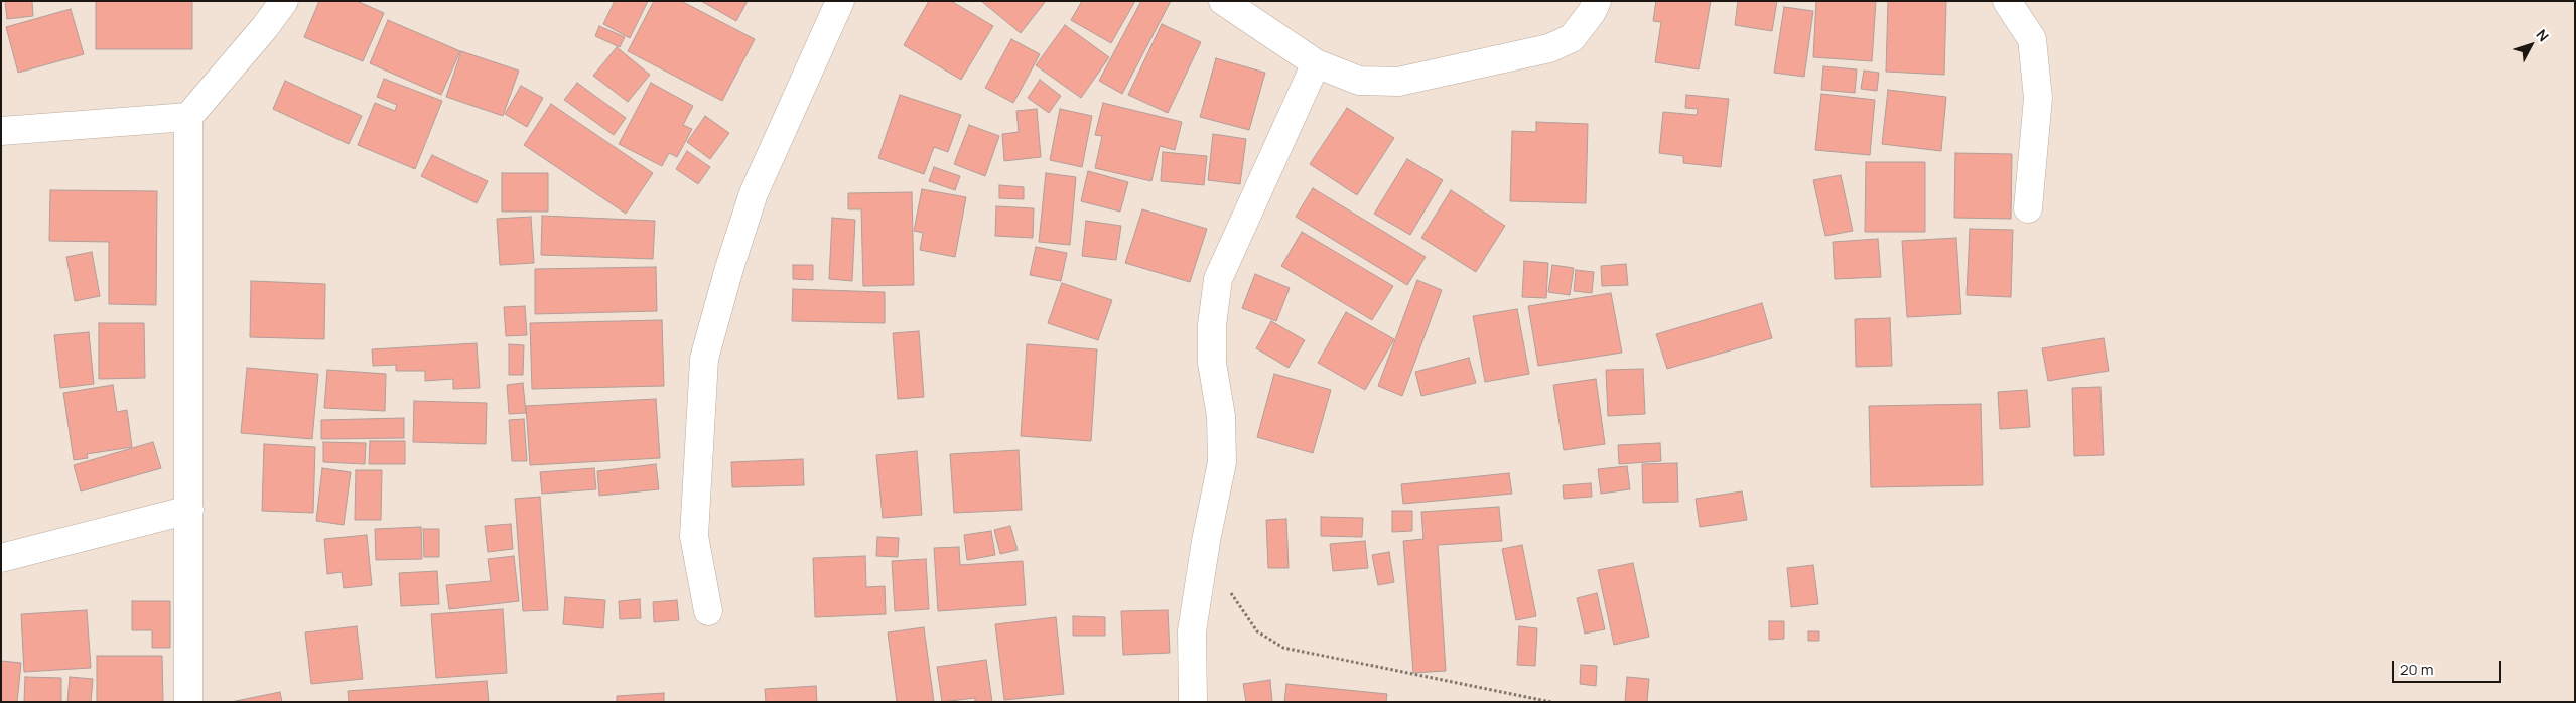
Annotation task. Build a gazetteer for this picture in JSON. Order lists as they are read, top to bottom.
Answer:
{
  "scale_bar": "20 m",
  "north": "top right"
}
